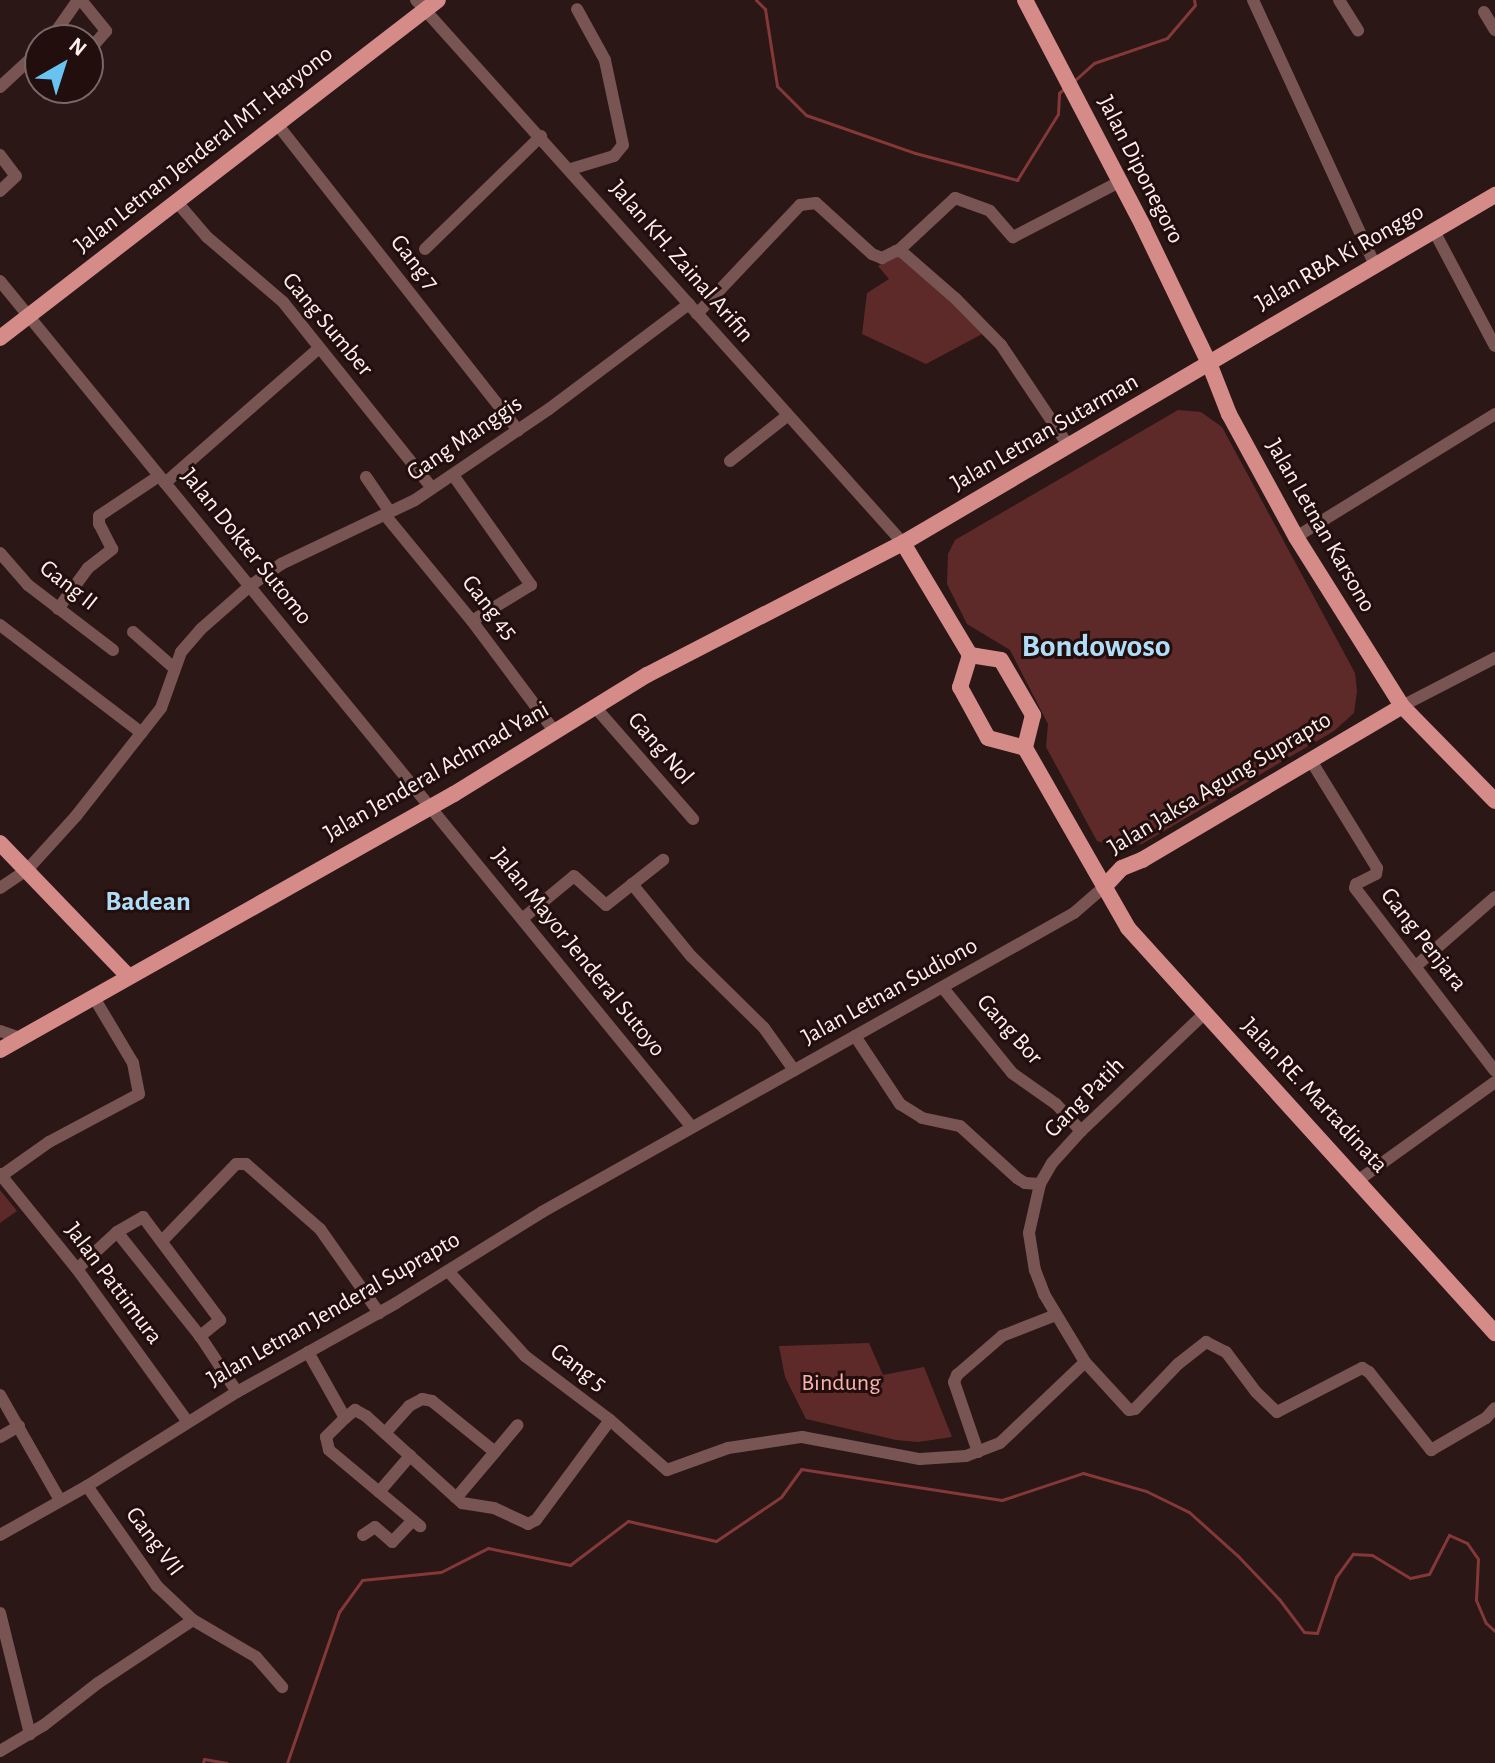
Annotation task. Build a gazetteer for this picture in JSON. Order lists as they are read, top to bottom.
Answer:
{
  "streets": {
    "main road": [
      "Jalan Letnan Jenderal MT. Haryono",
      "Jalan Diponegoro",
      "Jalan RBA Ki Ronggo",
      "Jalan Letnan Sutarman",
      "Jalan Letnan Karsono",
      "Jalan Jenderal Achmad Yani",
      "Jalan Jaksa Agung Suprapto",
      "Jalan RE. Martadinata"
    ],
    "street": [
      "Jalan KH. Zainal Arifin",
      "Gang 7",
      "Gang Sumber",
      "Gang Manggis",
      "Jalan Dokter Sutomo",
      "Gang II",
      "Gang 45",
      "Gang Nol",
      "Gang Penjara",
      "Jalan Mayor Jenderal Sutoyo",
      "Jalan Letnan Sudiono",
      "Gang Bor",
      "Gang Patih",
      "Jalan Pattimura",
      "Jalan Letnan Jenderal Suprapto",
      "Gang 5",
      "Gang VII"
    ]
  },
  "crossings": [
    ["Jalan Letnan Jenderal MT. Haryono", "Jalan KH. Zainal Arifin"],
    ["Jalan Letnan Jenderal MT. Haryono", "Gang 7"],
    ["Jalan Letnan Jenderal MT. Haryono", "Gang Sumber"],
    ["Jalan Letnan Jenderal MT. Haryono", "Jalan Dokter Sutomo"],
    ["Jalan Diponegoro", "Jalan RBA Ki Ronggo"],
    ["Jalan Diponegoro", "Jalan Letnan Sutarman"],
    ["Jalan Diponegoro", "Jalan Letnan Karsono"],
    ["Jalan RBA Ki Ronggo", "Jalan Letnan Sutarman"],
    ["Jalan RBA Ki Ronggo", "Jalan Letnan Karsono"],
    ["Jalan KH. Zainal Arifin", "Jalan Letnan Sutarman"],
    ["Jalan KH. Zainal Arifin", "Gang Manggis"],
    ["Jalan KH. Zainal Arifin", "Jalan Jenderal Achmad Yani"],
    ["Gang 7", "Gang Manggis"],
    ["Gang Sumber", "Gang Manggis"],
    ["Jalan Letnan Sutarman", "Jalan Letnan Karsono"],
    ["Jalan Letnan Sutarman", "Jalan Jenderal Achmad Yani"],
    ["Gang Manggis", "Jalan Dokter Sutomo"],
    ["Gang Manggis", "Gang 45"],
    ["Jalan Letnan Karsono", "Jalan Jaksa Agung Suprapto"],
    ["Jalan Dokter Sutomo", "Jalan Jenderal Achmad Yani"],
    ["Jalan Dokter Sutomo", "Jalan Mayor Jenderal Sutoyo"],
    ["Gang 45", "Jalan Jenderal Achmad Yani"],
    ["Gang Nol", "Jalan Jenderal Achmad Yani"],
    ["Jalan Jenderal Achmad Yani", "Jalan Mayor Jenderal Sutoyo"],
    ["Jalan Jaksa Agung Suprapto", "Gang Penjara"],
    ["Jalan Jaksa Agung Suprapto", "Jalan Letnan Sudiono"],
    ["Jalan Jaksa Agung Suprapto", "Jalan RE. Martadinata"],
    ["Jalan Mayor Jenderal Sutoyo", "Jalan Letnan Sudiono"],
    ["Jalan Mayor Jenderal Sutoyo", "Jalan Letnan Jenderal Suprapto"],
    ["Jalan Letnan Sudiono", "Gang Bor"],
    ["Jalan Letnan Sudiono", "Jalan RE. Martadinata"],
    ["Jalan Letnan Sudiono", "Jalan Letnan Jenderal Suprapto"],
    ["Gang Bor", "Gang Patih"],
    ["Jalan RE. Martadinata", "Gang Patih"],
    ["Jalan Pattimura", "Jalan Letnan Jenderal Suprapto"],
    ["Jalan Letnan Jenderal Suprapto", "Gang 5"],
    ["Jalan Letnan Jenderal Suprapto", "Gang VII"]
  ],
  "districts": ["Bondowoso", "Badean"],
  "parks": ["Bindung"],
  "north": "top right"
}
